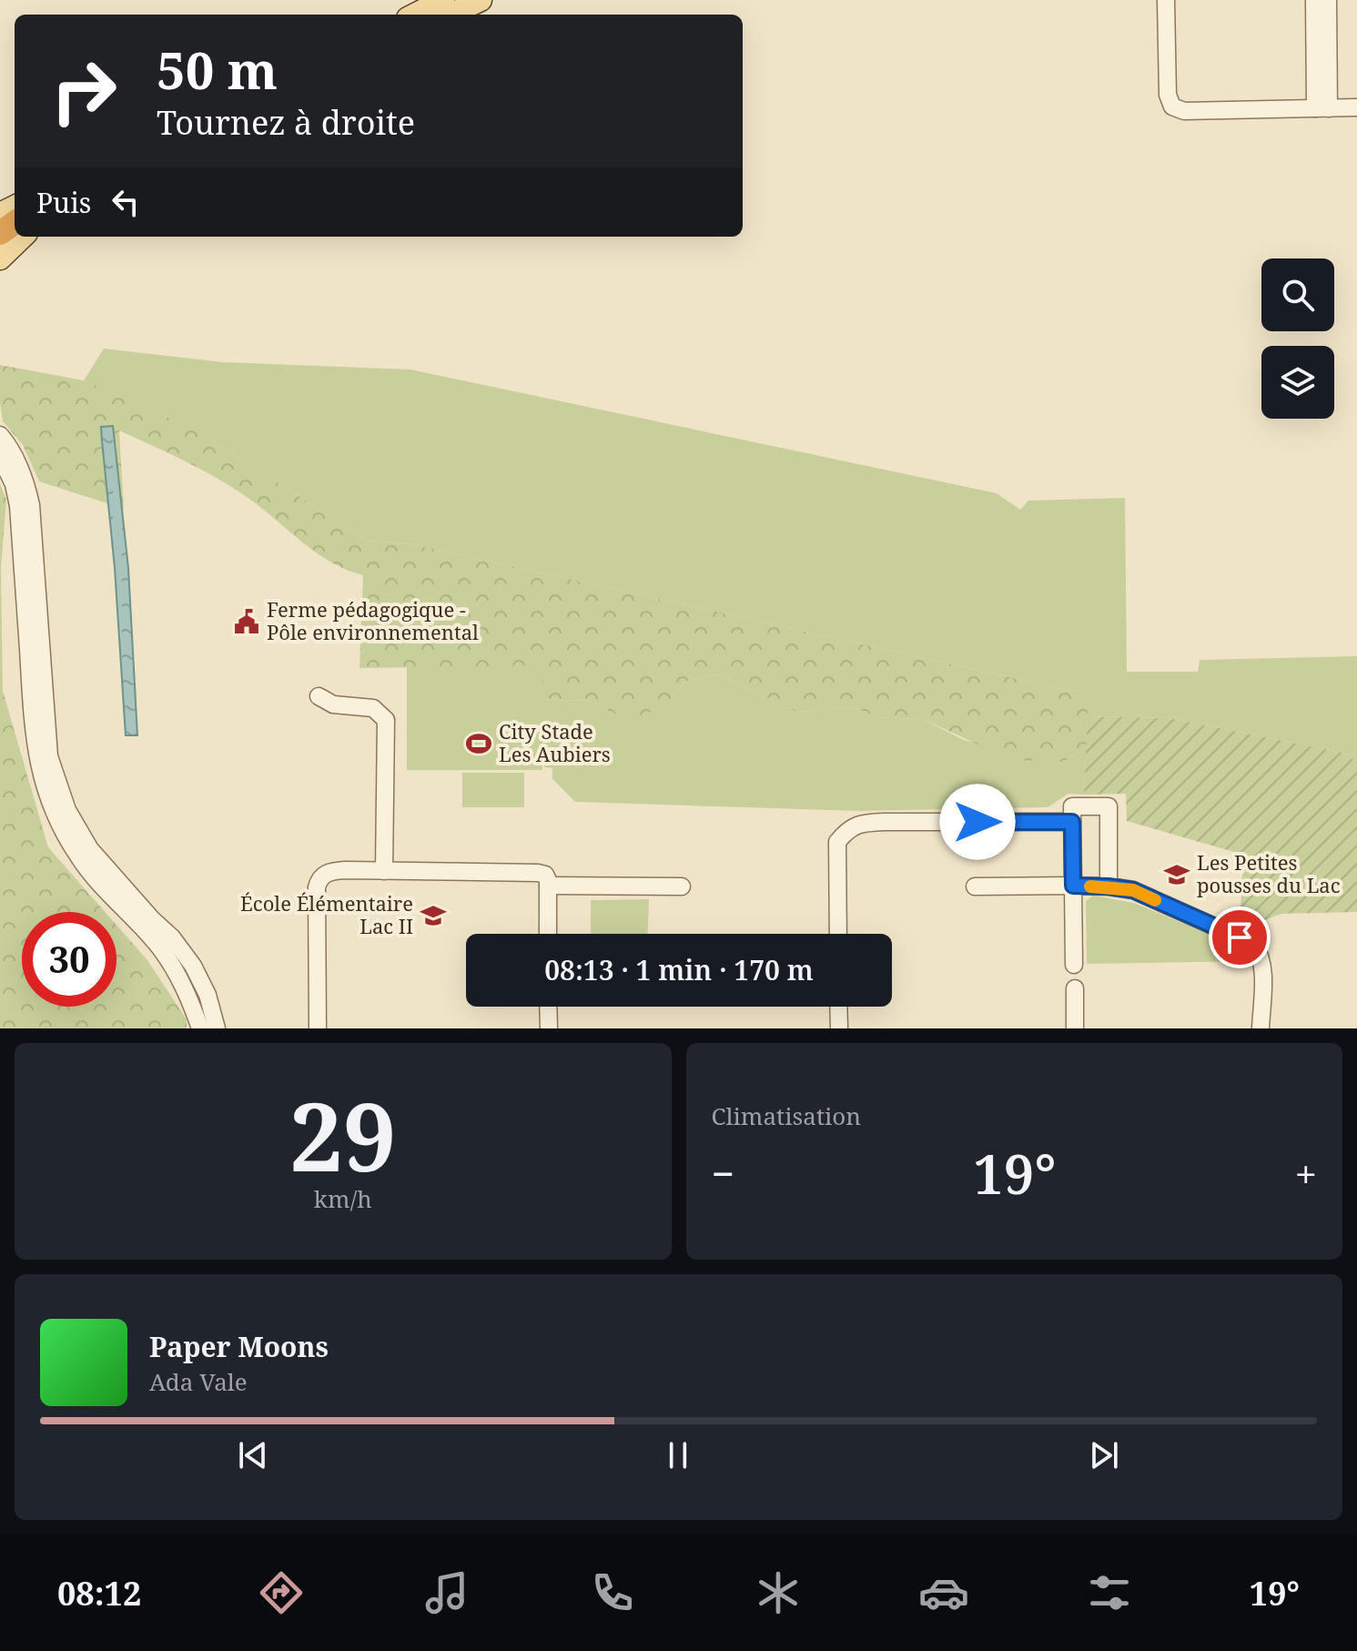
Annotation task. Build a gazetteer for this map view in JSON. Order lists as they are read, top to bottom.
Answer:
{
  "places": {
    "public building": ["Ferme pédagogique - Pôle environnemental"],
    "sports": ["City Stade Les Aubiers"],
    "school or university": ["Les Petites pousses du Lac", "École Élémentaire Lac II"]
  },
  "page": {
    "turn": ["50 m", "Tournez à droite"],
    "then": "Puis",
    "limit": "30",
    "trip": "08:13 · 1 min · 170 m",
    "tile": [
      ["29", "km/h"],
      "Climatisation"
    ],
    "heat": ["−", "19°", "+"],
    "song": ["Paper Moons", "Ada Vale"],
    "tabs": ["08:12", "19°"]
  }
}
